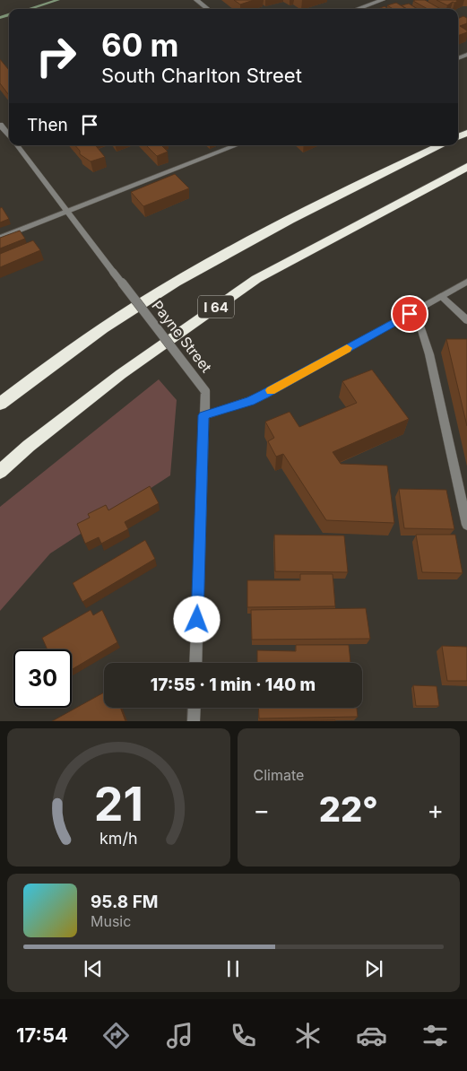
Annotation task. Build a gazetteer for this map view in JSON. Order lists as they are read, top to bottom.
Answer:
{
  "streets": {
    "highway": ["I 64"],
    "street": ["Payne Street"]
  },
  "page": {
    "turn": ["60 m", "South Charlton Street"],
    "then": "Then",
    "limit": "30",
    "trip": "17:55 · 1 min · 140 m",
    "tile": "Climate",
    "heat": ["−", "22°", "+"],
    "song": ["95.8 FM", "Music"],
    "tabs": "17:54",
    "gauge": ["21", "km/h"]
  }
}
